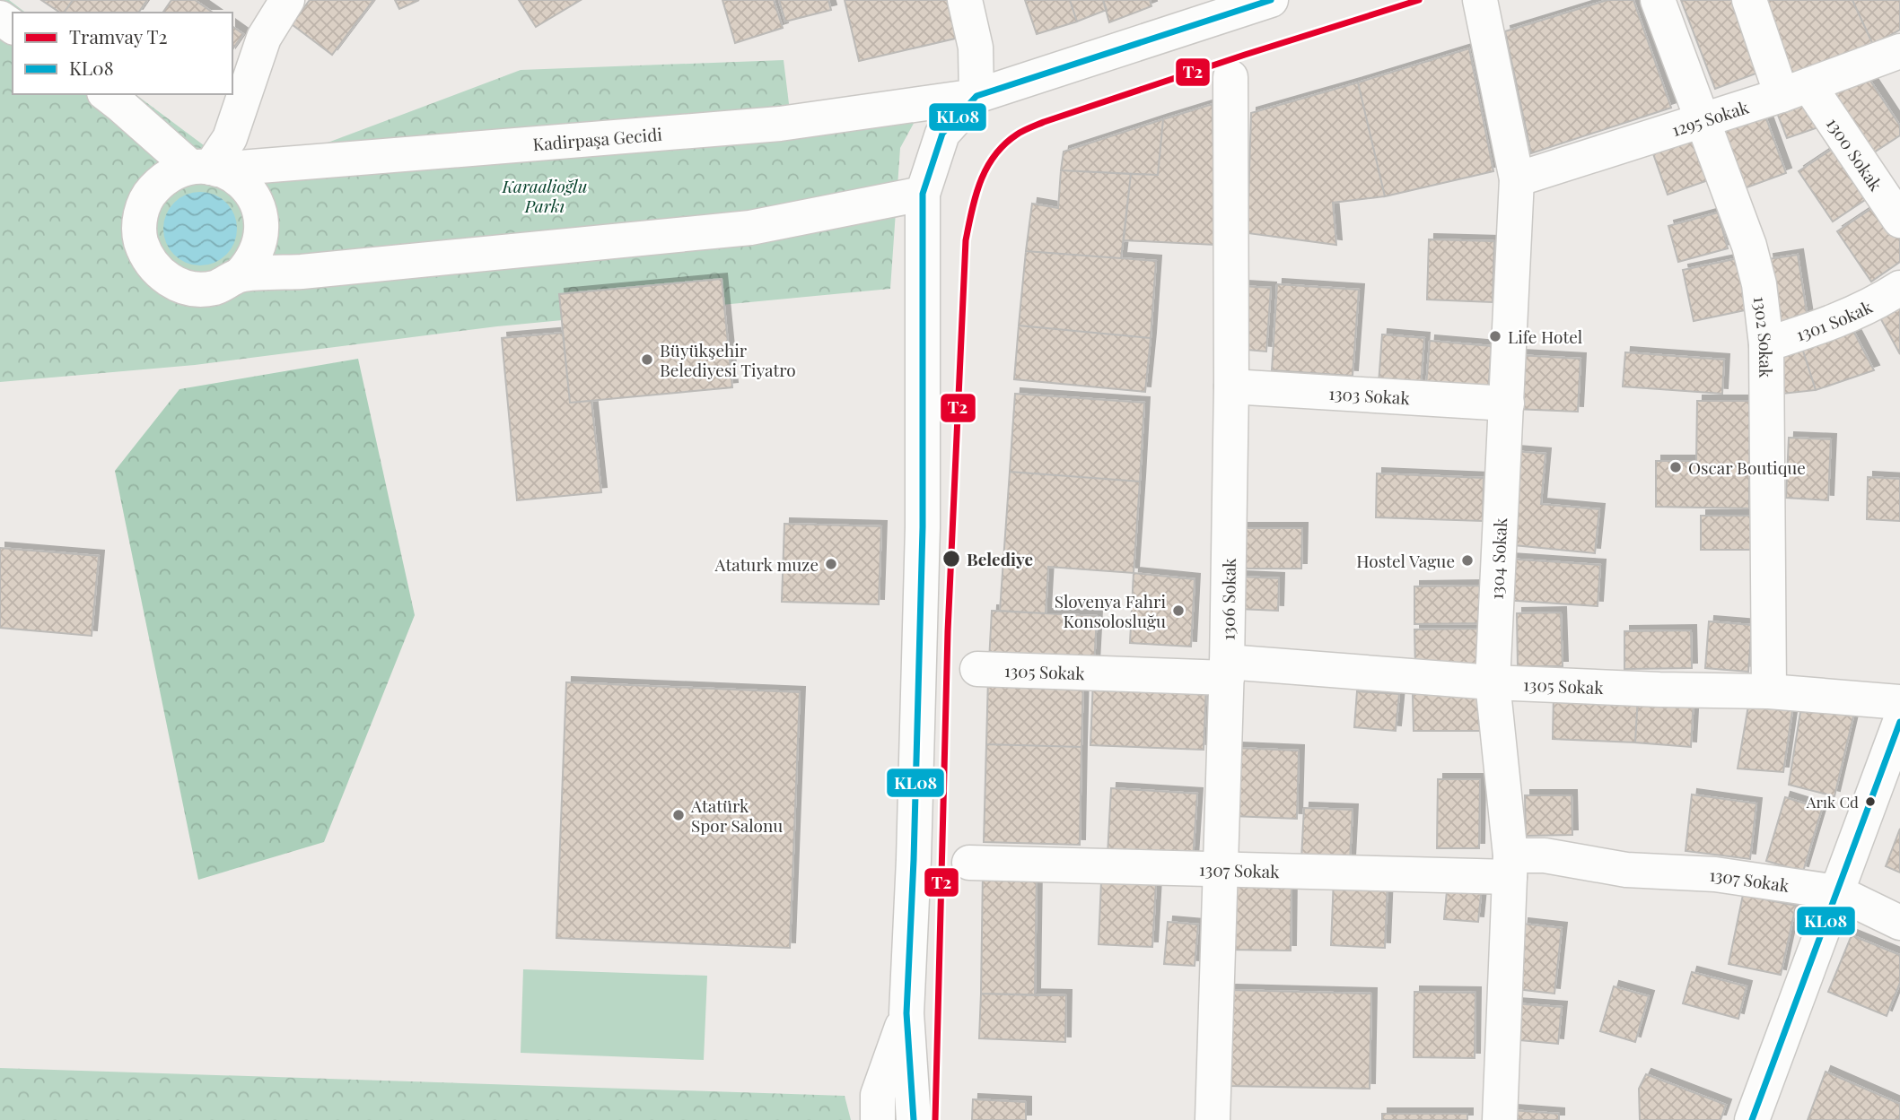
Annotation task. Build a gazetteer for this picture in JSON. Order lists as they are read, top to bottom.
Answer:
{
  "streets": {
    "street": [
      "1295 Sokak",
      "Kadirpaşa Gecidi",
      "1300 Sokak",
      "1301 Sokak",
      "1302 Sokak",
      "1303 Sokak",
      "1304 Sokak",
      "1306 Sokak",
      "1305 Sokak",
      "1307 Sokak"
    ]
  },
  "crossings": [
    ["1295 Sokak", "1300 Sokak"],
    ["1295 Sokak", "1302 Sokak"],
    ["1295 Sokak", "1304 Sokak"],
    ["1301 Sokak", "1302 Sokak"],
    ["1302 Sokak", "1305 Sokak"],
    ["1303 Sokak", "1304 Sokak"],
    ["1303 Sokak", "1306 Sokak"],
    ["1304 Sokak", "1305 Sokak"],
    ["1304 Sokak", "1307 Sokak"],
    ["1306 Sokak", "1305 Sokak"],
    ["1306 Sokak", "1307 Sokak"]
  ],
  "parks": ["Karaalioğlu Parkı"],
  "places": [
    "Life Hotel",
    "Büyükşehir Belediyesi Tiyatro",
    "Oscar Boutique",
    "Belediye",
    "Hostel Vague",
    "Ataturk muze",
    "Slovenya Fahri Konsolosluğu",
    "Arık Cd",
    "Atatürk Spor Salonu"
  ],
  "lines": ["tram line T2", "transit line KL08"],
  "legend": ["Tramvay T2", "KL08"]
}
